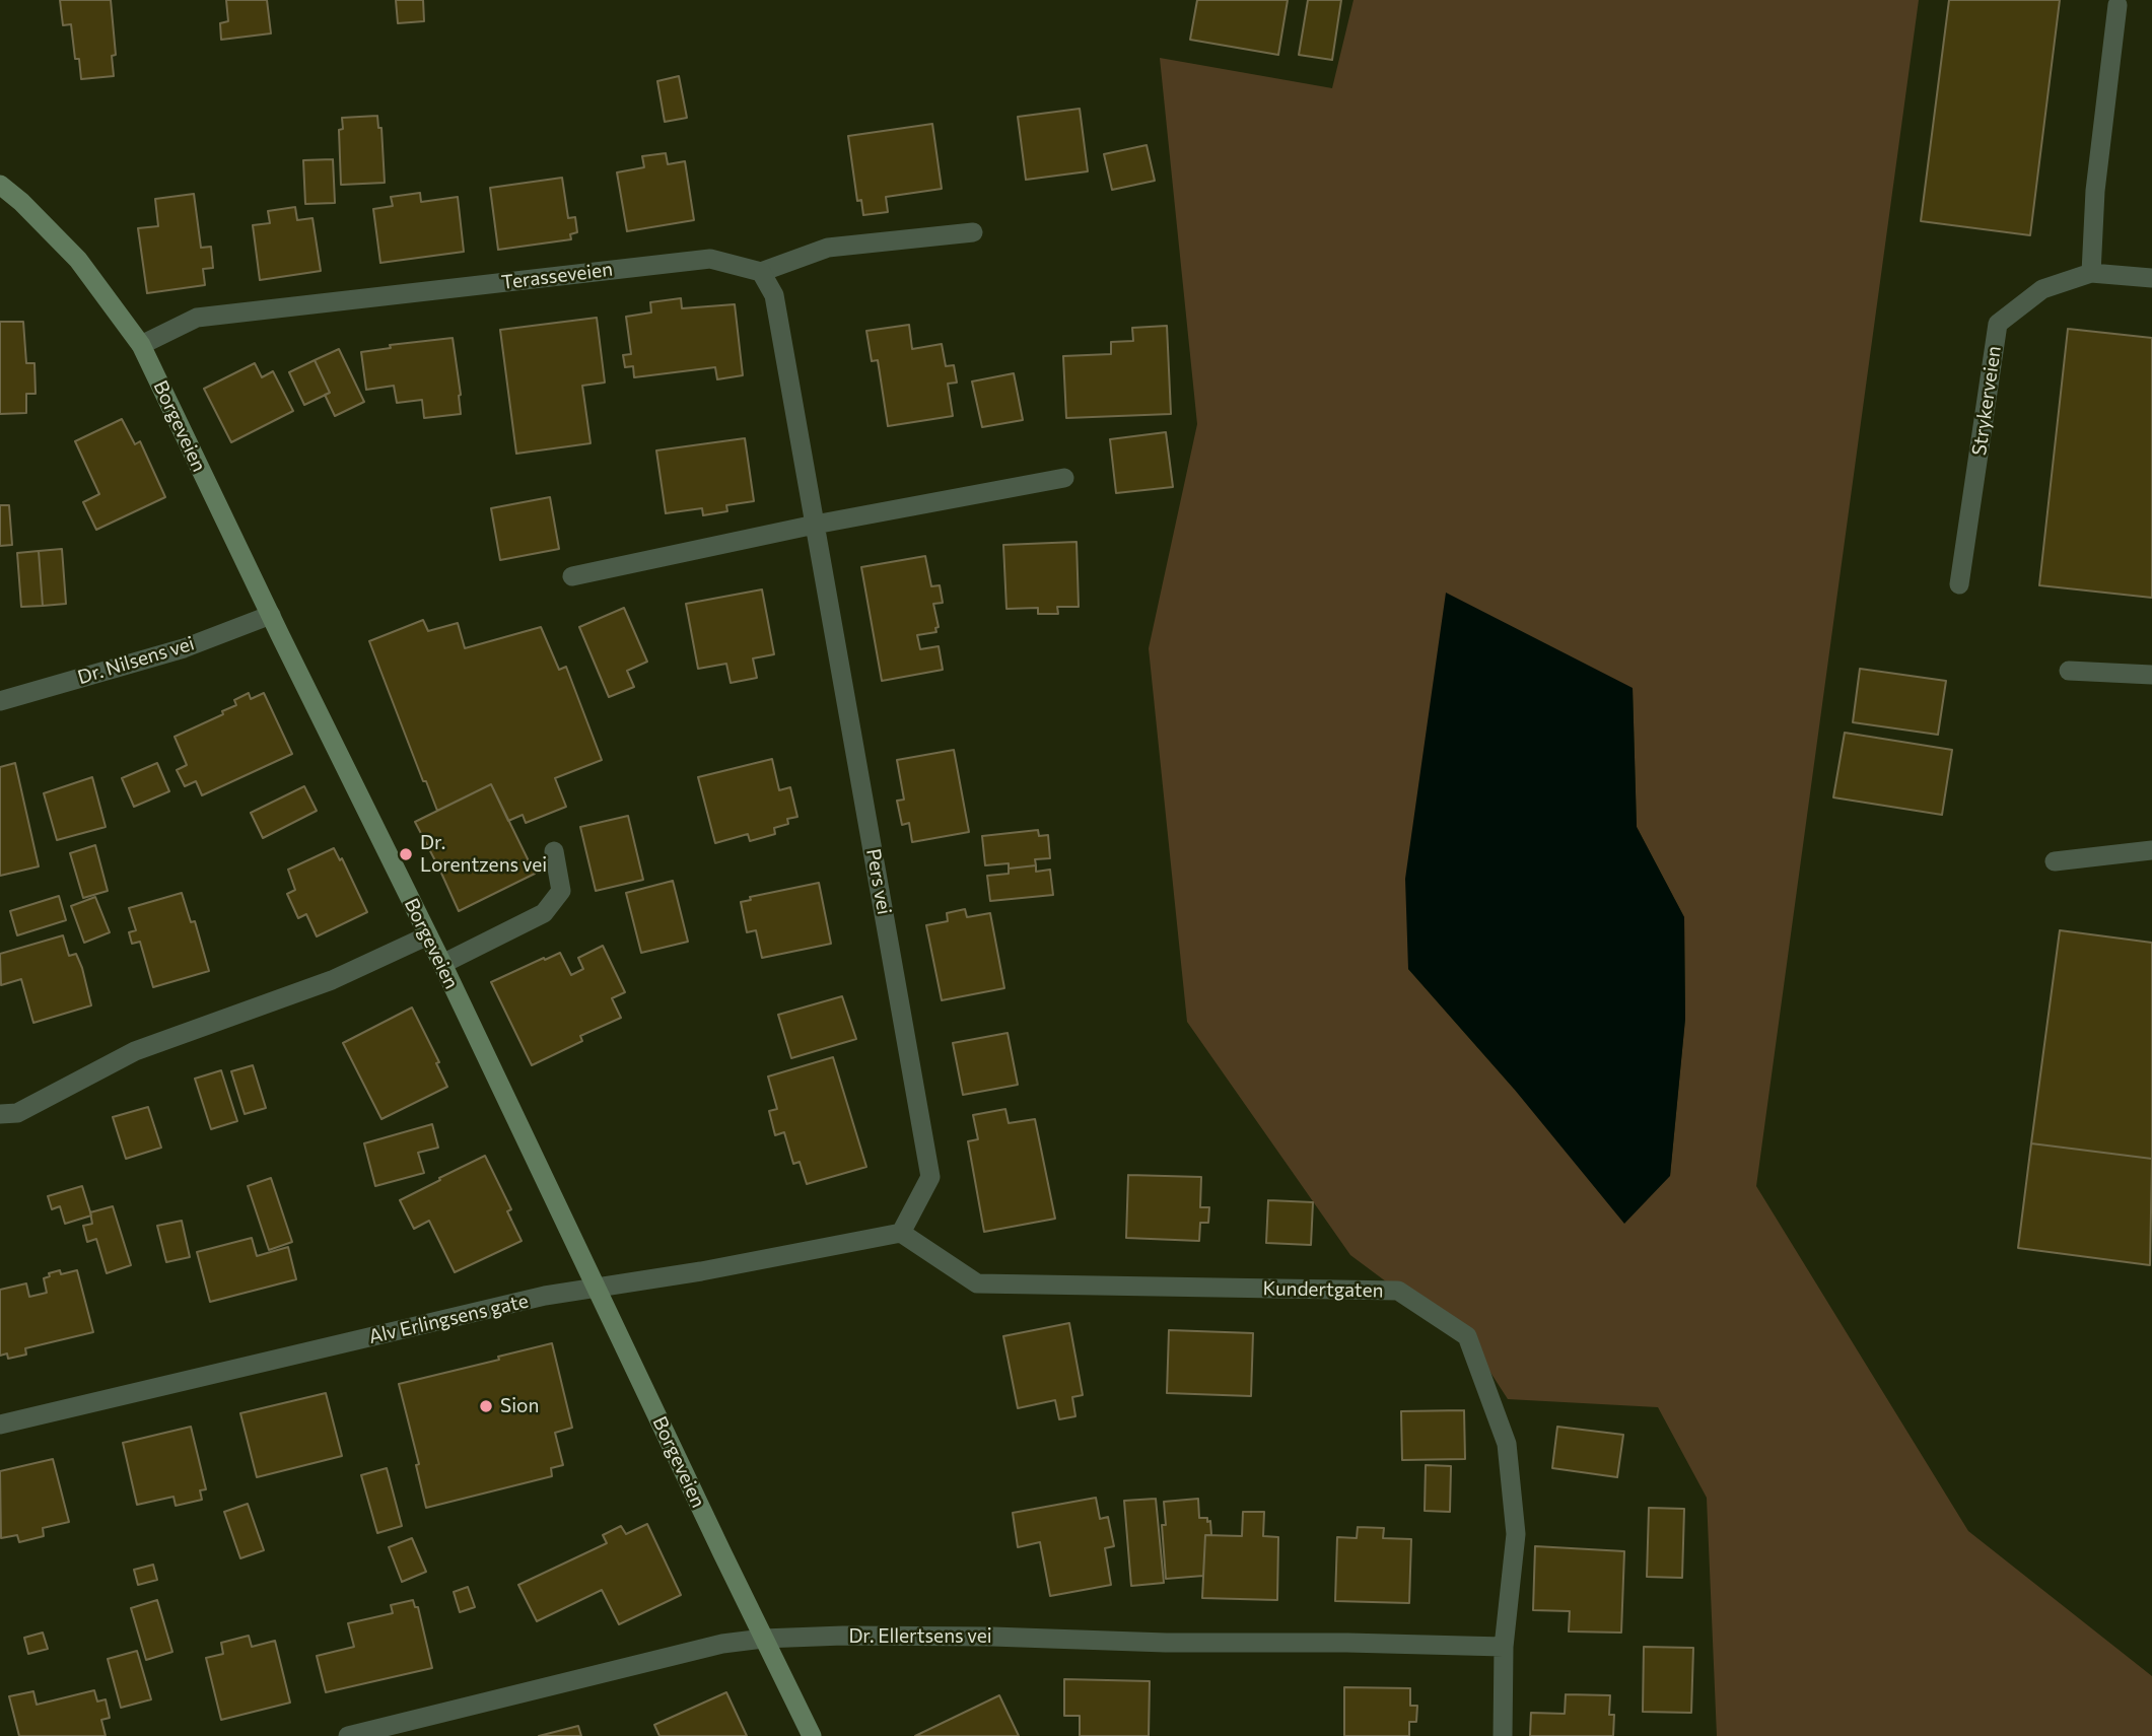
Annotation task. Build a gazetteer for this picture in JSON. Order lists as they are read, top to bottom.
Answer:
{
  "streets": {
    "main road": ["Borgeveien"],
    "street": [
      "Terasseveien",
      "Strykerveien",
      "Dr. Nilsens vei",
      "Pers vei",
      "Kundertgaten",
      "Alv Erlingsens gate",
      "Dr. Ellertsens vei"
    ]
  },
  "crossings": [
    ["Terasseveien", "Borgeveien"],
    ["Terasseveien", "Pers vei"],
    ["Borgeveien", "Dr. Nilsens vei"],
    ["Borgeveien", "Alv Erlingsens gate"],
    ["Borgeveien", "Dr. Ellertsens vei"],
    ["Pers vei", "Kundertgaten"],
    ["Pers vei", "Alv Erlingsens gate"],
    ["Kundertgaten", "Alv Erlingsens gate"],
    ["Kundertgaten", "Dr. Ellertsens vei"]
  ],
  "places": ["Dr. Lorentzens vei", "Sion"]
}
